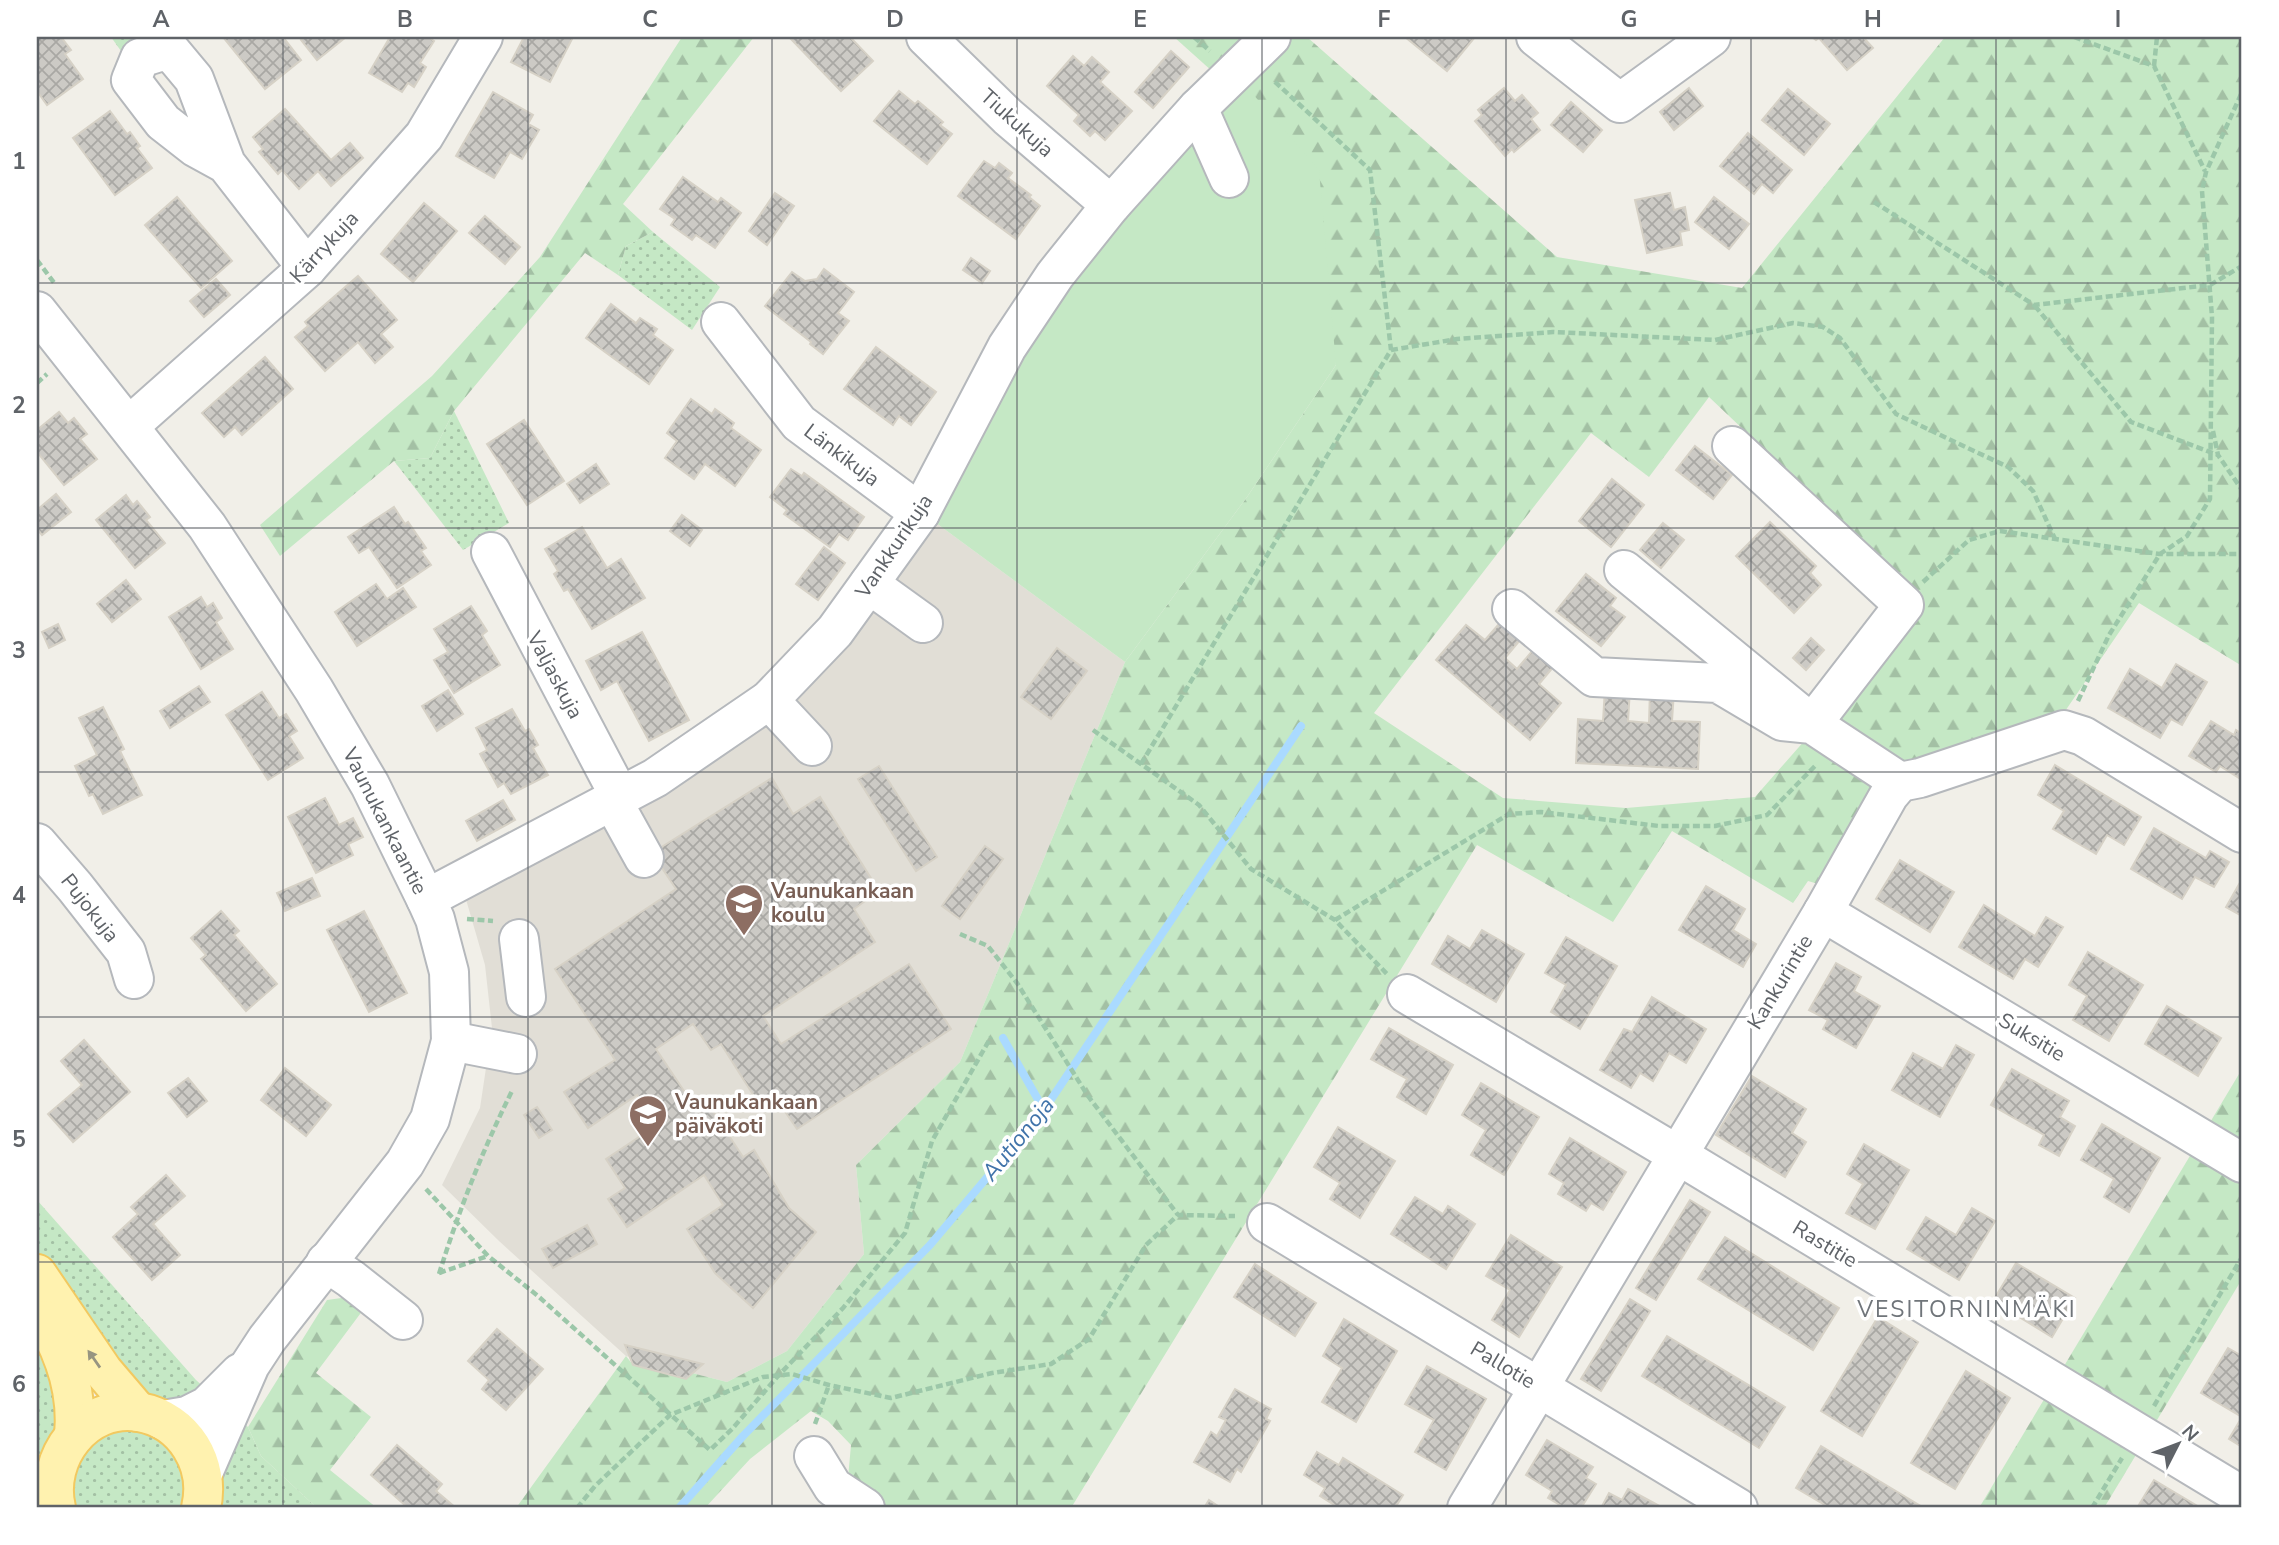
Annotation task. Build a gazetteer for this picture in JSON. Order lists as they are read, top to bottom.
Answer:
{
  "streets": {
    "street": [
      "Tiukukuja",
      "Kärrykuja",
      "Länkikuja",
      "Vankkurikuja",
      "Valjaskuja",
      "Vaunukankaantie",
      "Pujokuja",
      "Kankurintie",
      "Suksitie",
      "Rastitie",
      "Pallotie"
    ]
  },
  "crossings": [
    ["Tiukukuja", "Vankkurikuja"],
    ["Kärrykuja", "Vaunukankaantie"],
    ["Länkikuja", "Vankkurikuja"],
    ["Vankkurikuja", "Valjaskuja"],
    ["Vankkurikuja", "Vaunukankaantie"],
    ["Kankurintie", "Suksitie"],
    ["Kankurintie", "Rastitie"],
    ["Kankurintie", "Pallotie"]
  ],
  "districts": ["VESITORNINMÄKI"],
  "water": ["Autionoja"],
  "places": {
    "school or university": ["Vaunukankaan koulu", "Vaunukankaan päiväkoti"]
  },
  "north": "top right",
  "grid": {
    "columns": [
      "A",
      "B",
      "C",
      "D",
      "E",
      "F",
      "G",
      "H",
      "I"
    ],
    "rows": [
      "1",
      "2",
      "3",
      "4",
      "5",
      "6"
    ]
  }
}
